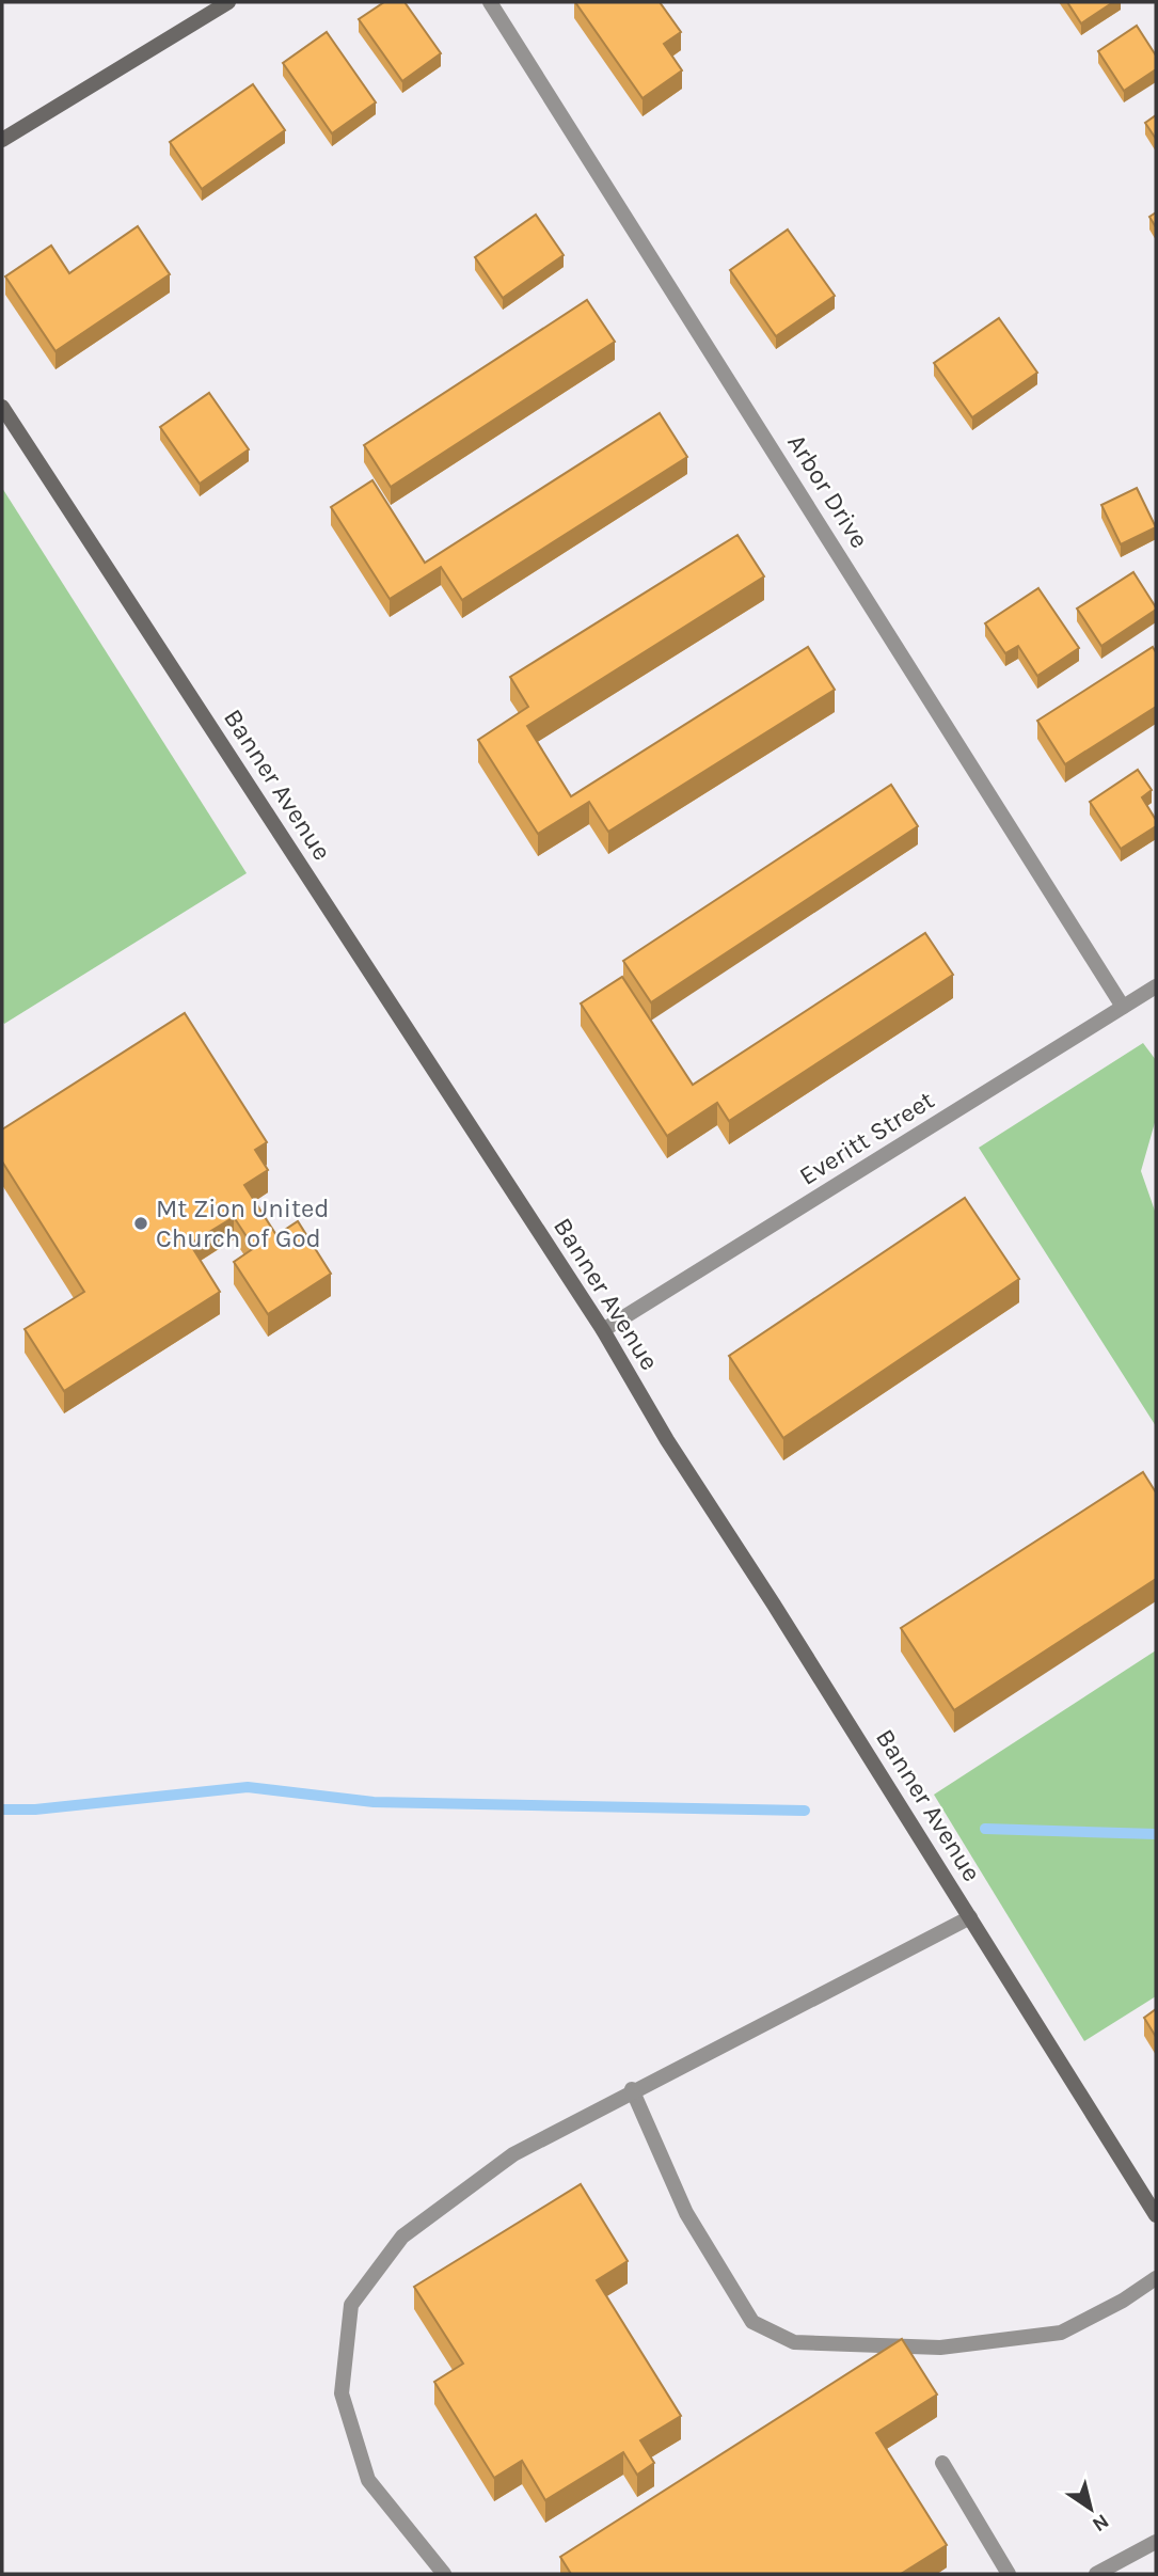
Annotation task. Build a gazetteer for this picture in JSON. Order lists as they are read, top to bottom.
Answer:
{
  "streets": {
    "street": ["Arbor Drive", "Banner Avenue", "Everitt Street"]
  },
  "crossings": [
    ["Arbor Drive", "Everitt Street"],
    ["Banner Avenue", "Everitt Street"]
  ],
  "places": ["Mt Zion United Church of God"],
  "north": "bottom right"
}
